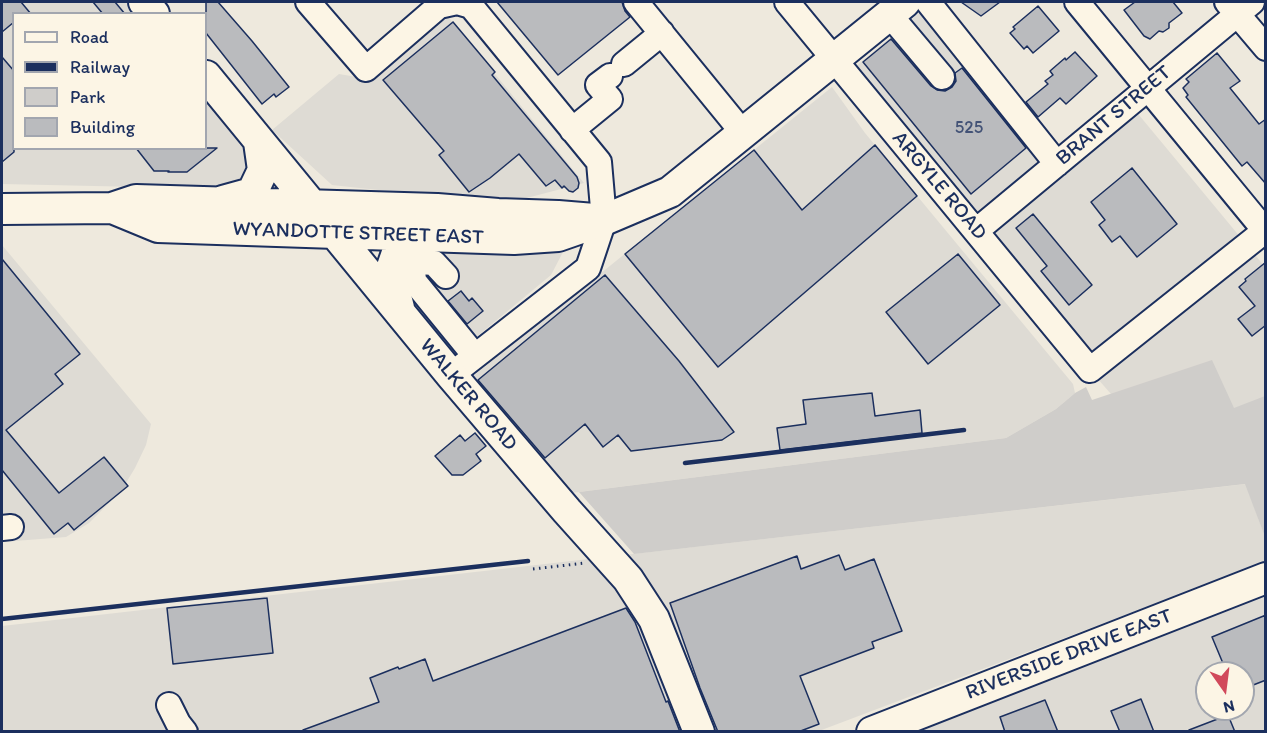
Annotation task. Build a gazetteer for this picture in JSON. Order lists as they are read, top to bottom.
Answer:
{
  "streets": {
    "main road": ["WYANDOTTE STREET EAST", "WALKER ROAD", "RIVERSIDE DRIVE EAST"],
    "street": ["BRANT STREET", "ARGYLE ROAD"]
  },
  "crossings": [
    ["BRANT STREET", "ARGYLE ROAD"],
    ["ARGYLE ROAD", "WYANDOTTE STREET EAST"],
    ["WYANDOTTE STREET EAST", "WALKER ROAD"]
  ],
  "house_numbers": ["525"],
  "legend": [
    "Road",
    "Railway",
    "Park",
    "Building"
  ],
  "north": "bottom"
}
